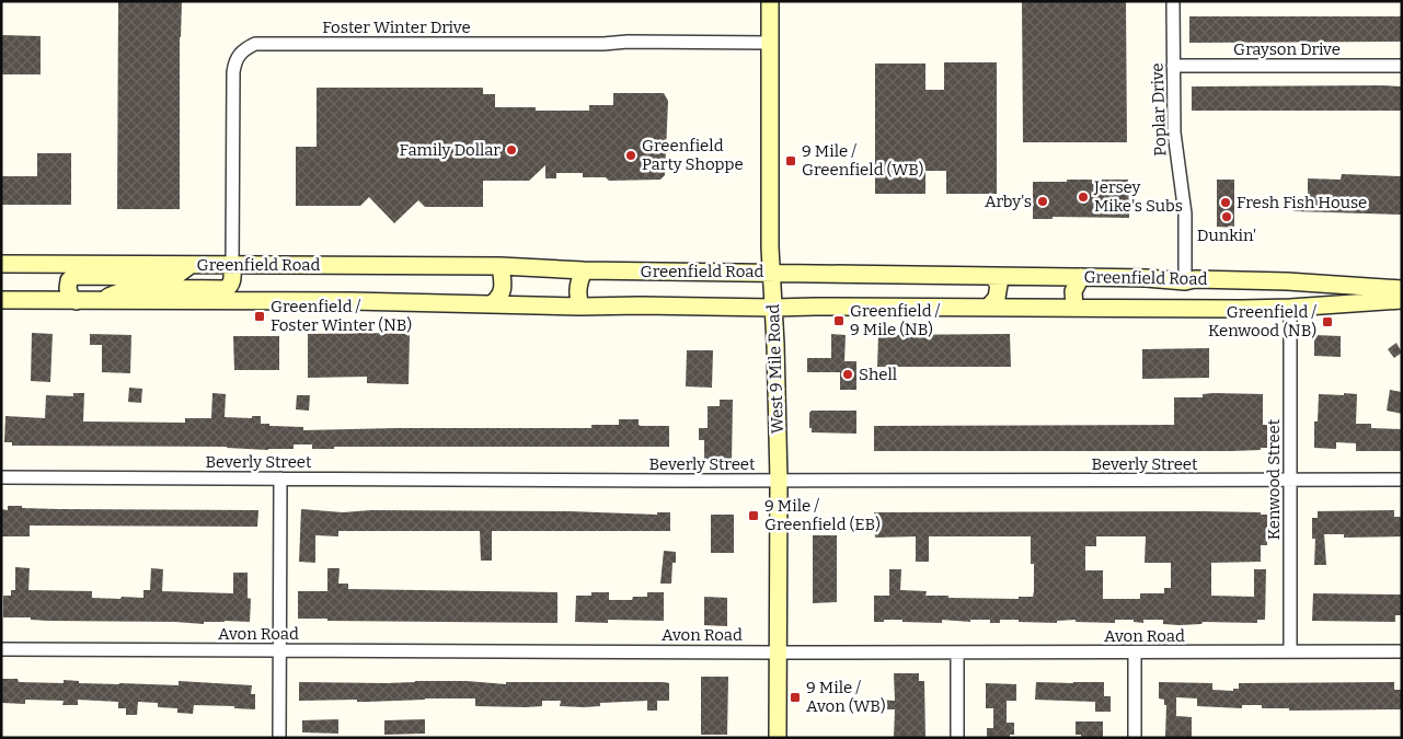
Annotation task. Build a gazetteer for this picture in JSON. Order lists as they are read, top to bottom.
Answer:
{
  "streets": {
    "main road": ["Greenfield Road", "West 9 Mile Road"],
    "street": [
      "Foster Winter Drive",
      "Grayson Drive",
      "Poplar Drive",
      "Beverly Street",
      "Kenwood Street",
      "Avon Road"
    ]
  },
  "crossings": [
    ["Foster Winter Drive", "Greenfield Road"],
    ["Foster Winter Drive", "West 9 Mile Road"],
    ["Grayson Drive", "Poplar Drive"],
    ["Poplar Drive", "Greenfield Road"],
    ["Greenfield Road", "West 9 Mile Road"],
    ["Greenfield Road", "Kenwood Street"],
    ["West 9 Mile Road", "Beverly Street"],
    ["West 9 Mile Road", "Avon Road"],
    ["Beverly Street", "Kenwood Street"],
    ["Kenwood Street", "Avon Road"]
  ],
  "places": {
    "other": [
      "Family Dollar",
      "Greenfield Party Shoppe",
      "Jersey Mike's Subs",
      "Arby's",
      "Fresh Fish House",
      "Dunkin'",
      "Shell"
    ],
    "transit": [
      "9 Mile / Greenfield (WB)",
      "Greenfield / Foster Winter (NB)",
      "Greenfield / 9 Mile (NB)",
      "Greenfield / Kenwood (NB)",
      "9 Mile / Greenfield (EB)",
      "9 Mile / Avon (WB)"
    ]
  }
}
